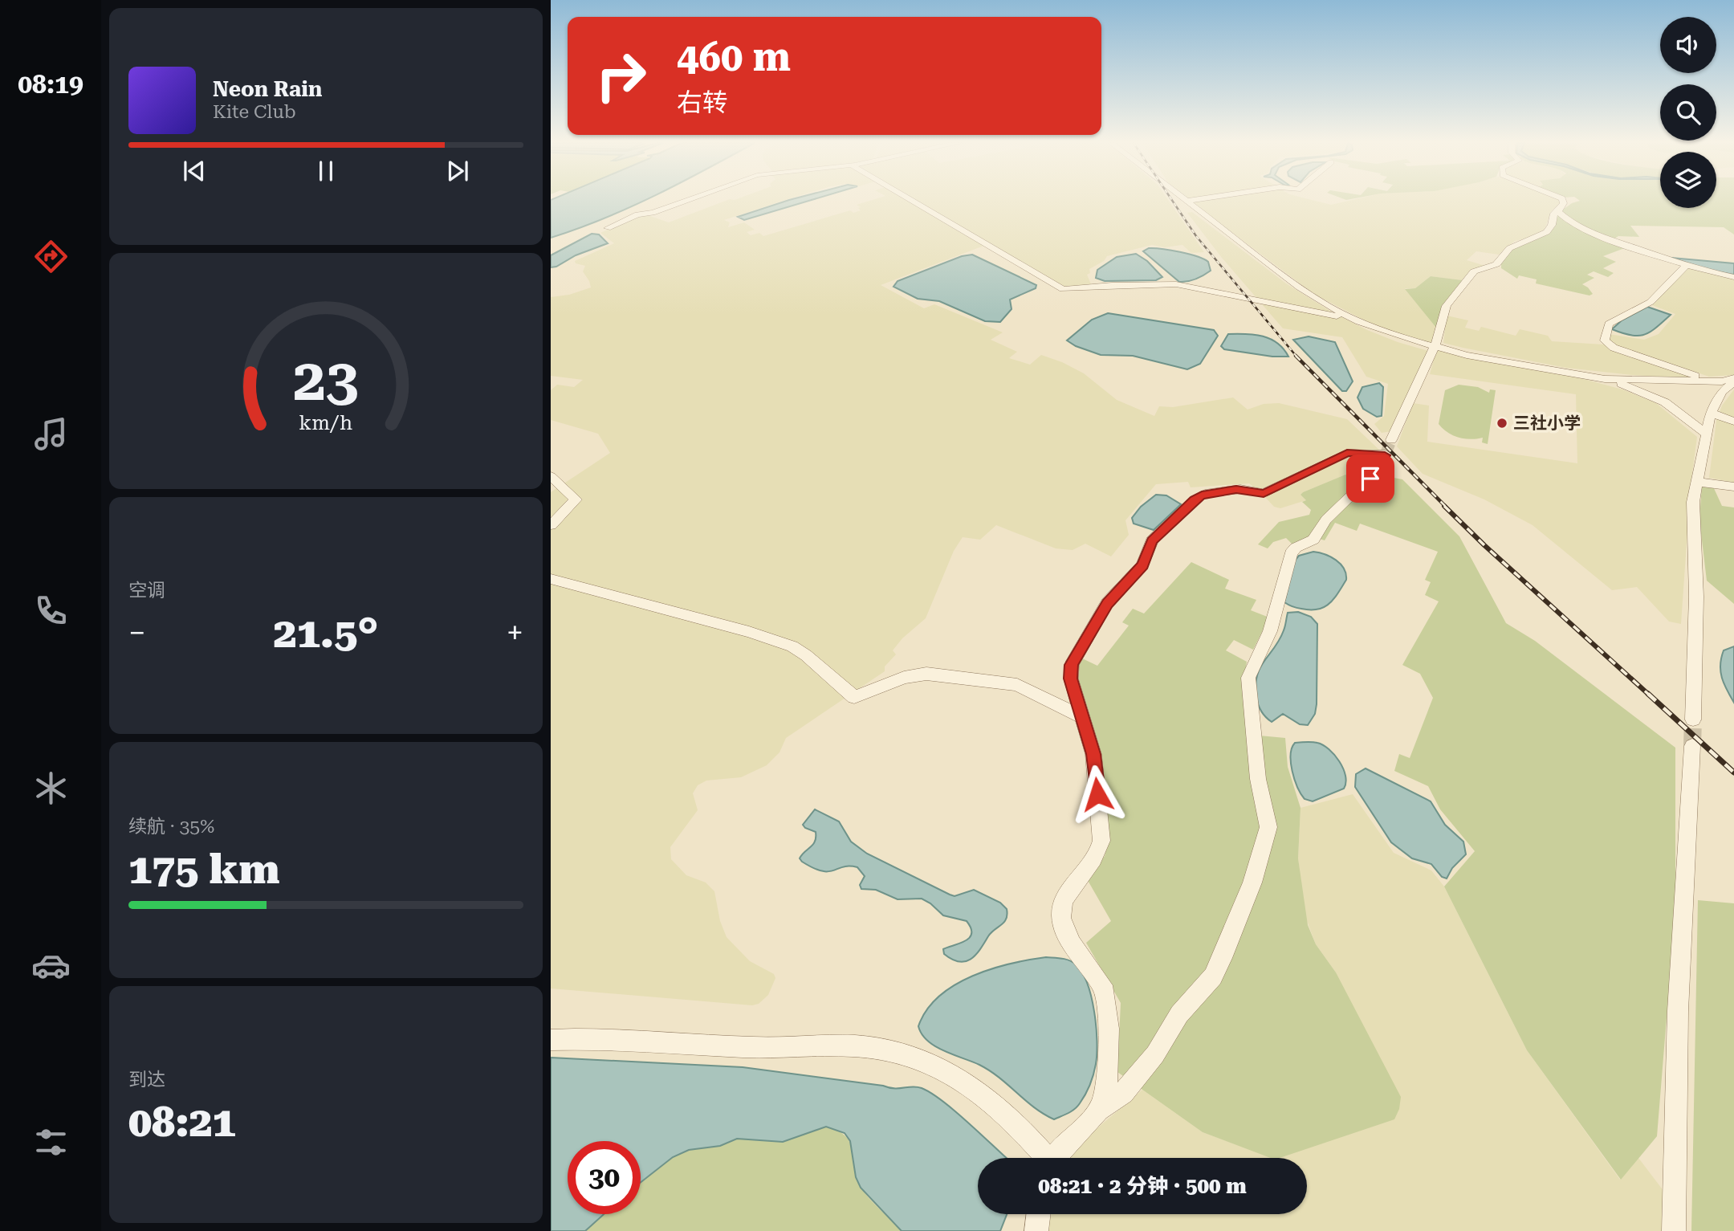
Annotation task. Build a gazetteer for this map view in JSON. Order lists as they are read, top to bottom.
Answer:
{
  "places": ["三社小学"],
  "page": {
    "tabs": "08:19",
    "turn": ["460 m", "右转"],
    "song": ["Neon Rain", "Kite Club"],
    "tile": [
      "空调",
      ["续航 · 35%", "175 km"],
      ["到达", "08:21"]
    ],
    "heat": ["−", "21.5°", "+"],
    "limit": "30",
    "trip": "08:21 · 2 分钟 · 500 m",
    "gauge": ["23", "km/h"]
  }
}
